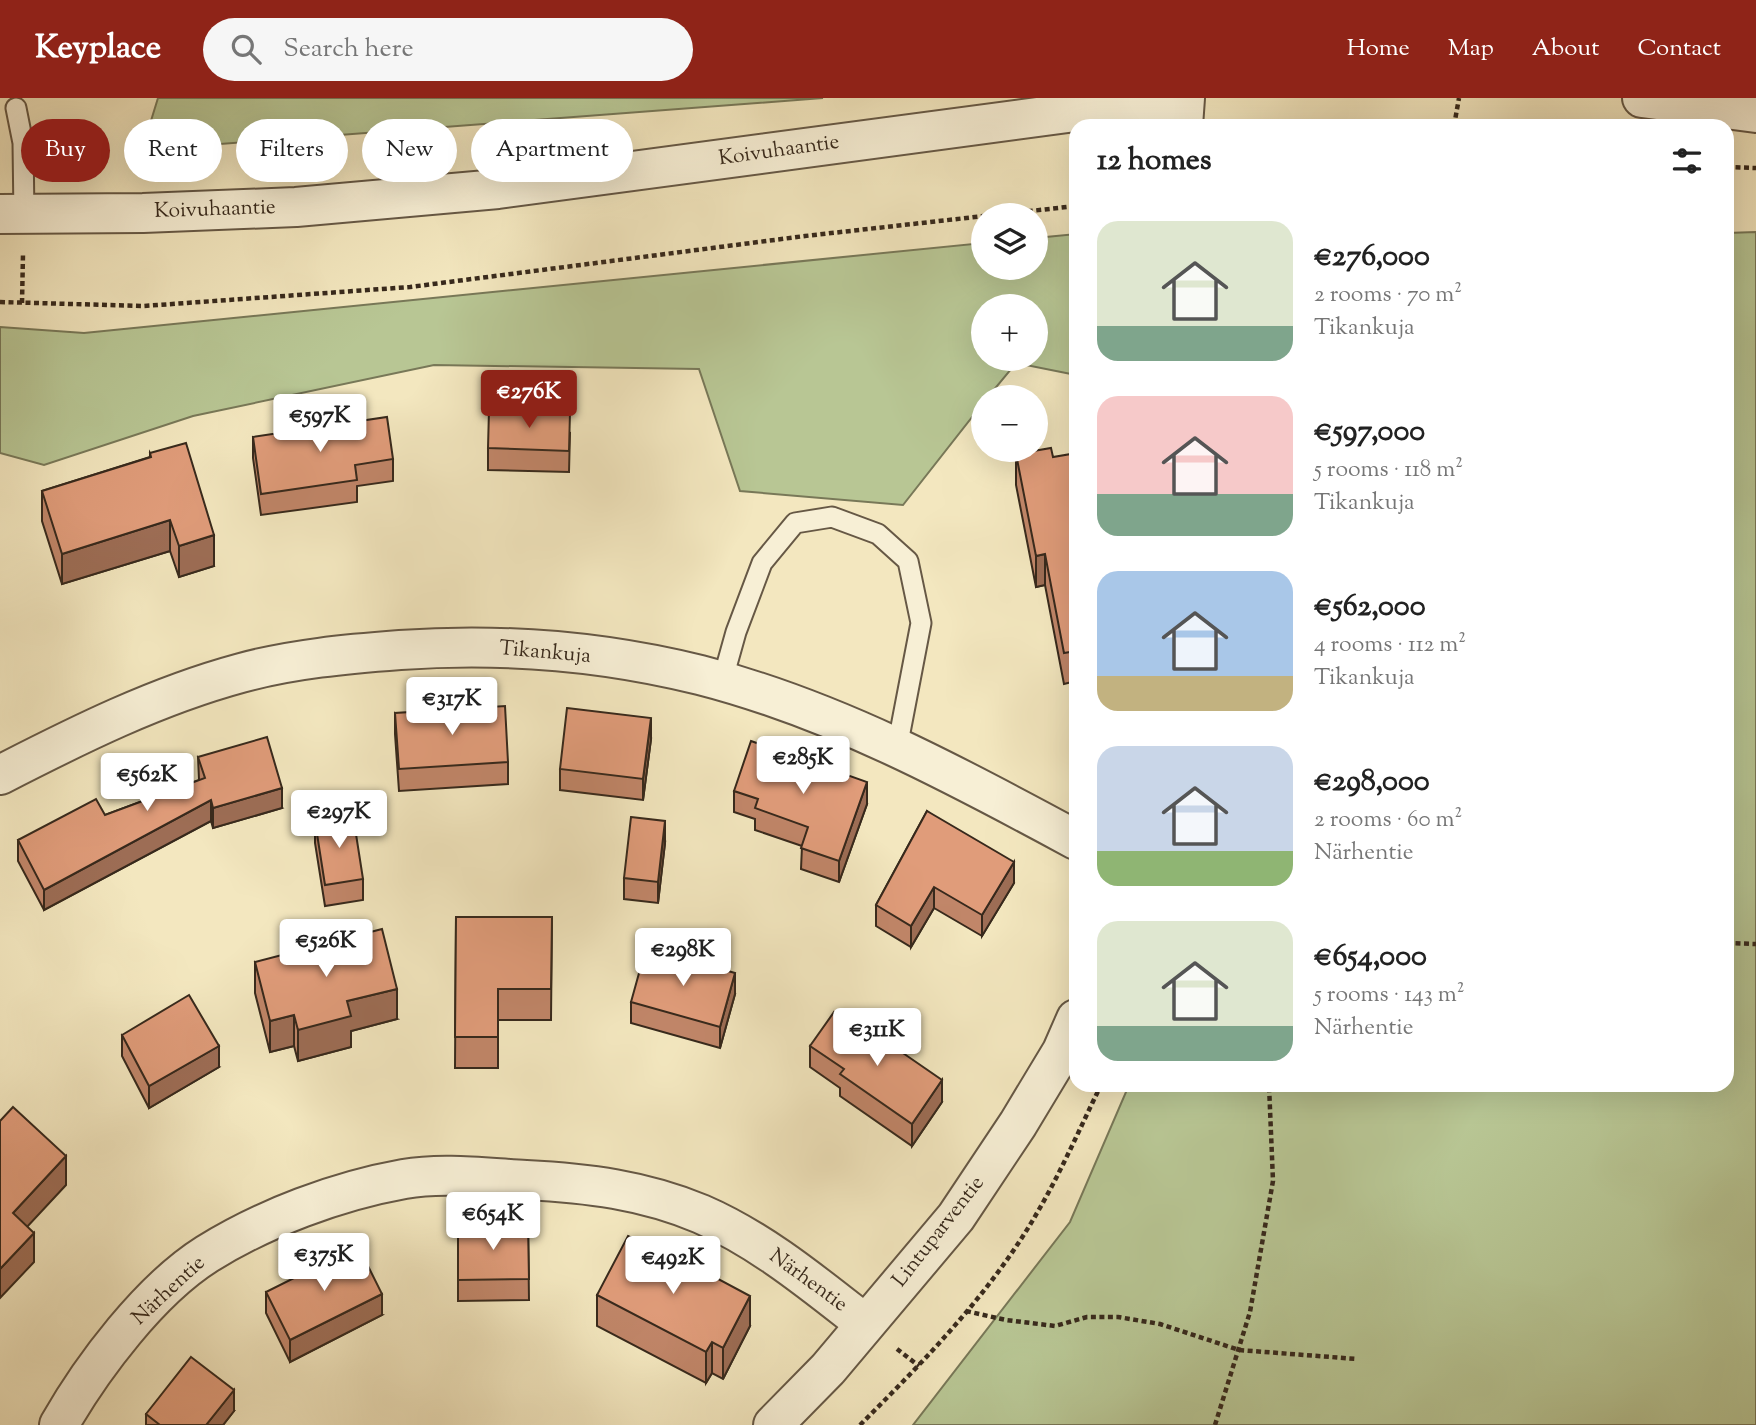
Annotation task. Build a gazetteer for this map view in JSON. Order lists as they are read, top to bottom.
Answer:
{
  "streets": {
    "street": [
      "Koivuhaantie",
      "Tikankuja",
      "Lintuparventie",
      "Närhentie"
    ]
  },
  "crossings": [
    ["Lintuparventie", "Närhentie"]
  ],
  "page": {
    "header": "Keyplace",
    "search": "Search here",
    "nav": [
      "Home",
      "Map",
      "About",
      "Contact"
    ],
    "chip": [
      "Buy",
      "Rent",
      "Filters",
      "New",
      "Apartment"
    ],
    "heading": "12 homes",
    "map_buttons": ["+", "−"],
    "list": [
      {
        "name": "€276,000",
        "note": "2 rooms · 70 m² · Tikankuja"
      },
      {
        "name": "€597,000",
        "note": "5 rooms · 118 m² · Tikankuja"
      },
      {
        "name": "€562,000",
        "note": "4 rooms · 112 m² · Tikankuja"
      },
      {
        "name": "€298,000",
        "note": "2 rooms · 60 m² · Närhentie"
      },
      {
        "name": "€654,000",
        "note": "5 rooms · 143 m² · Närhentie"
      }
    ],
    "price": [
      "€276K",
      "€597K",
      "€317K",
      "€285K",
      "€562K",
      "€297K",
      "€526K",
      "€298K",
      "€311K",
      "€654K",
      "€375K",
      "€492K"
    ]
  }
}
